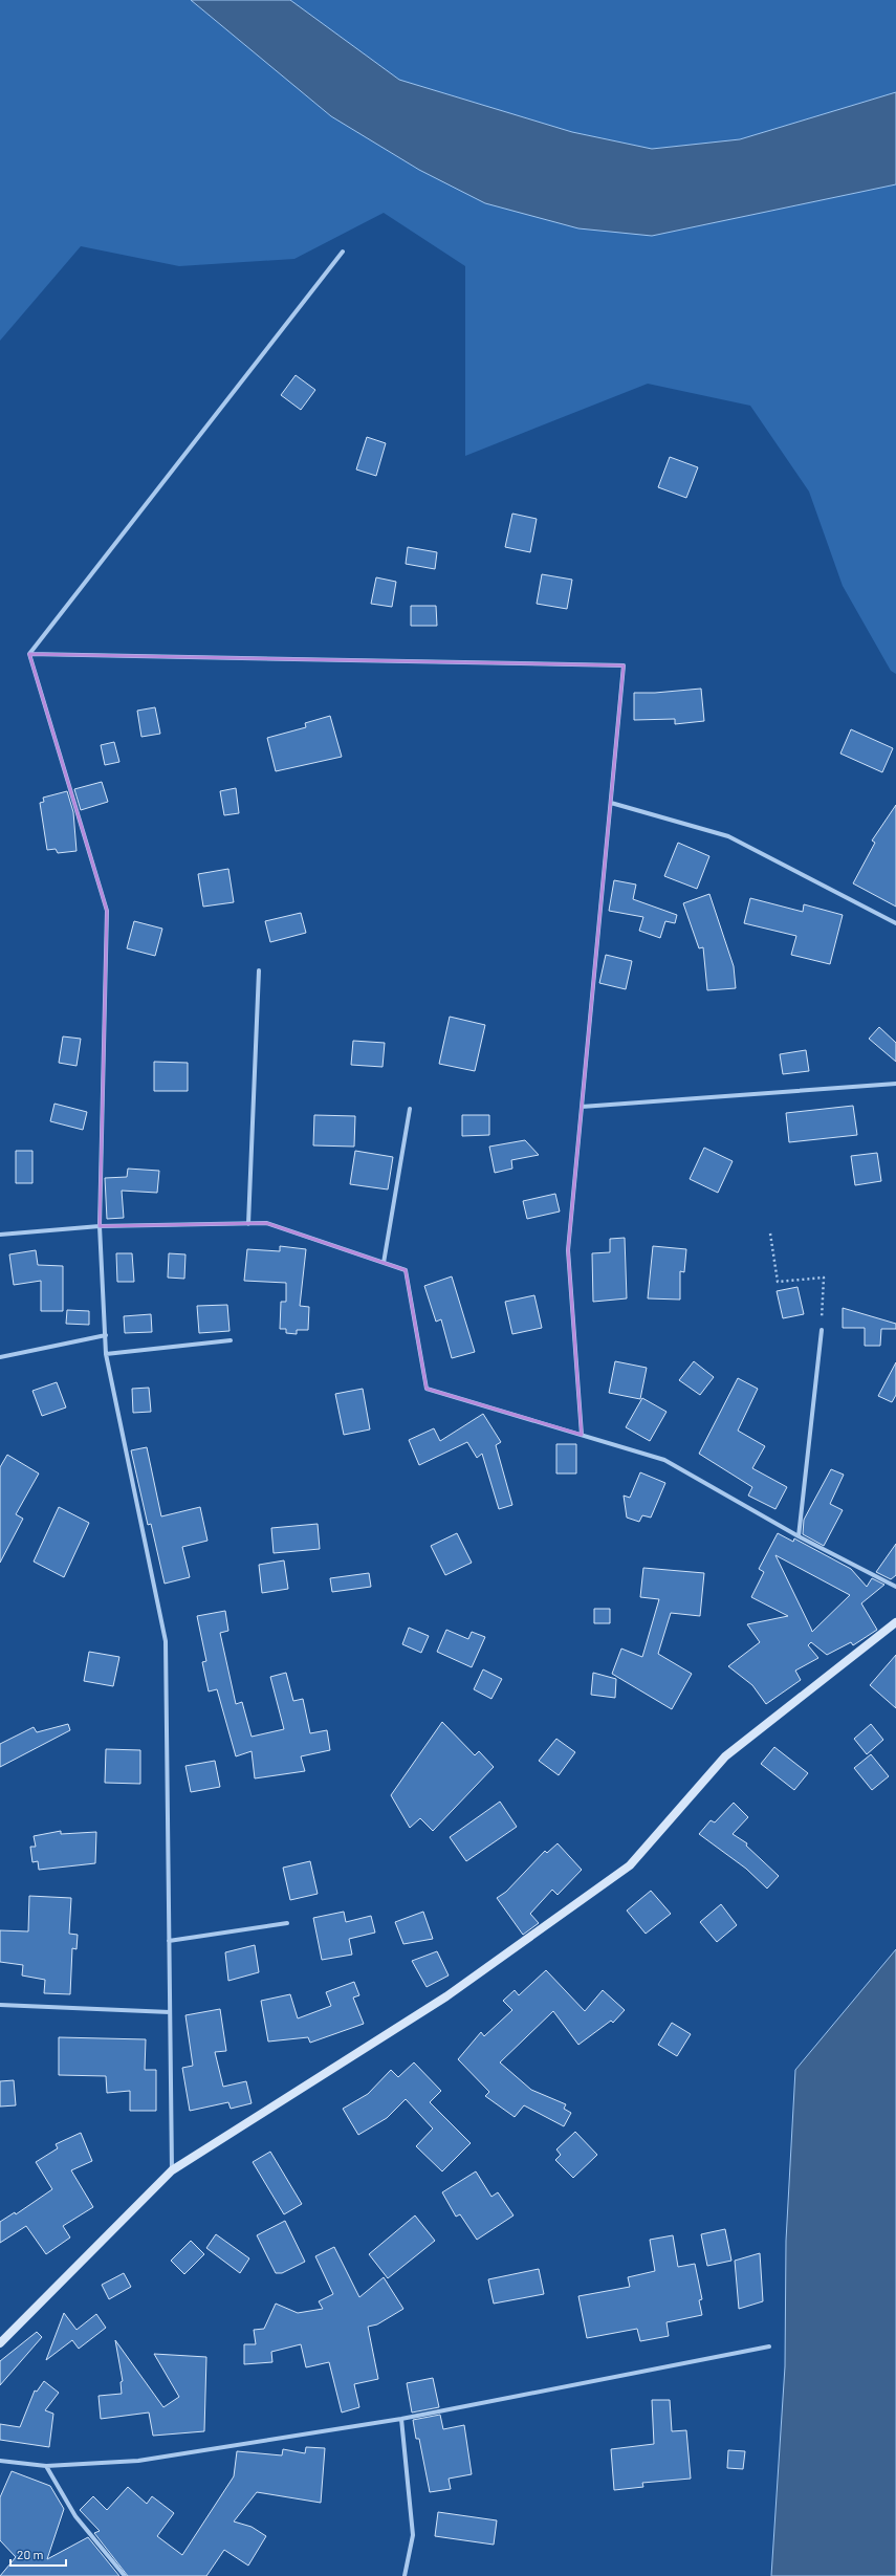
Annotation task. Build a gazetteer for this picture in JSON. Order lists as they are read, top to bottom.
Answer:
{
  "scale_bar": "20 m"
}
